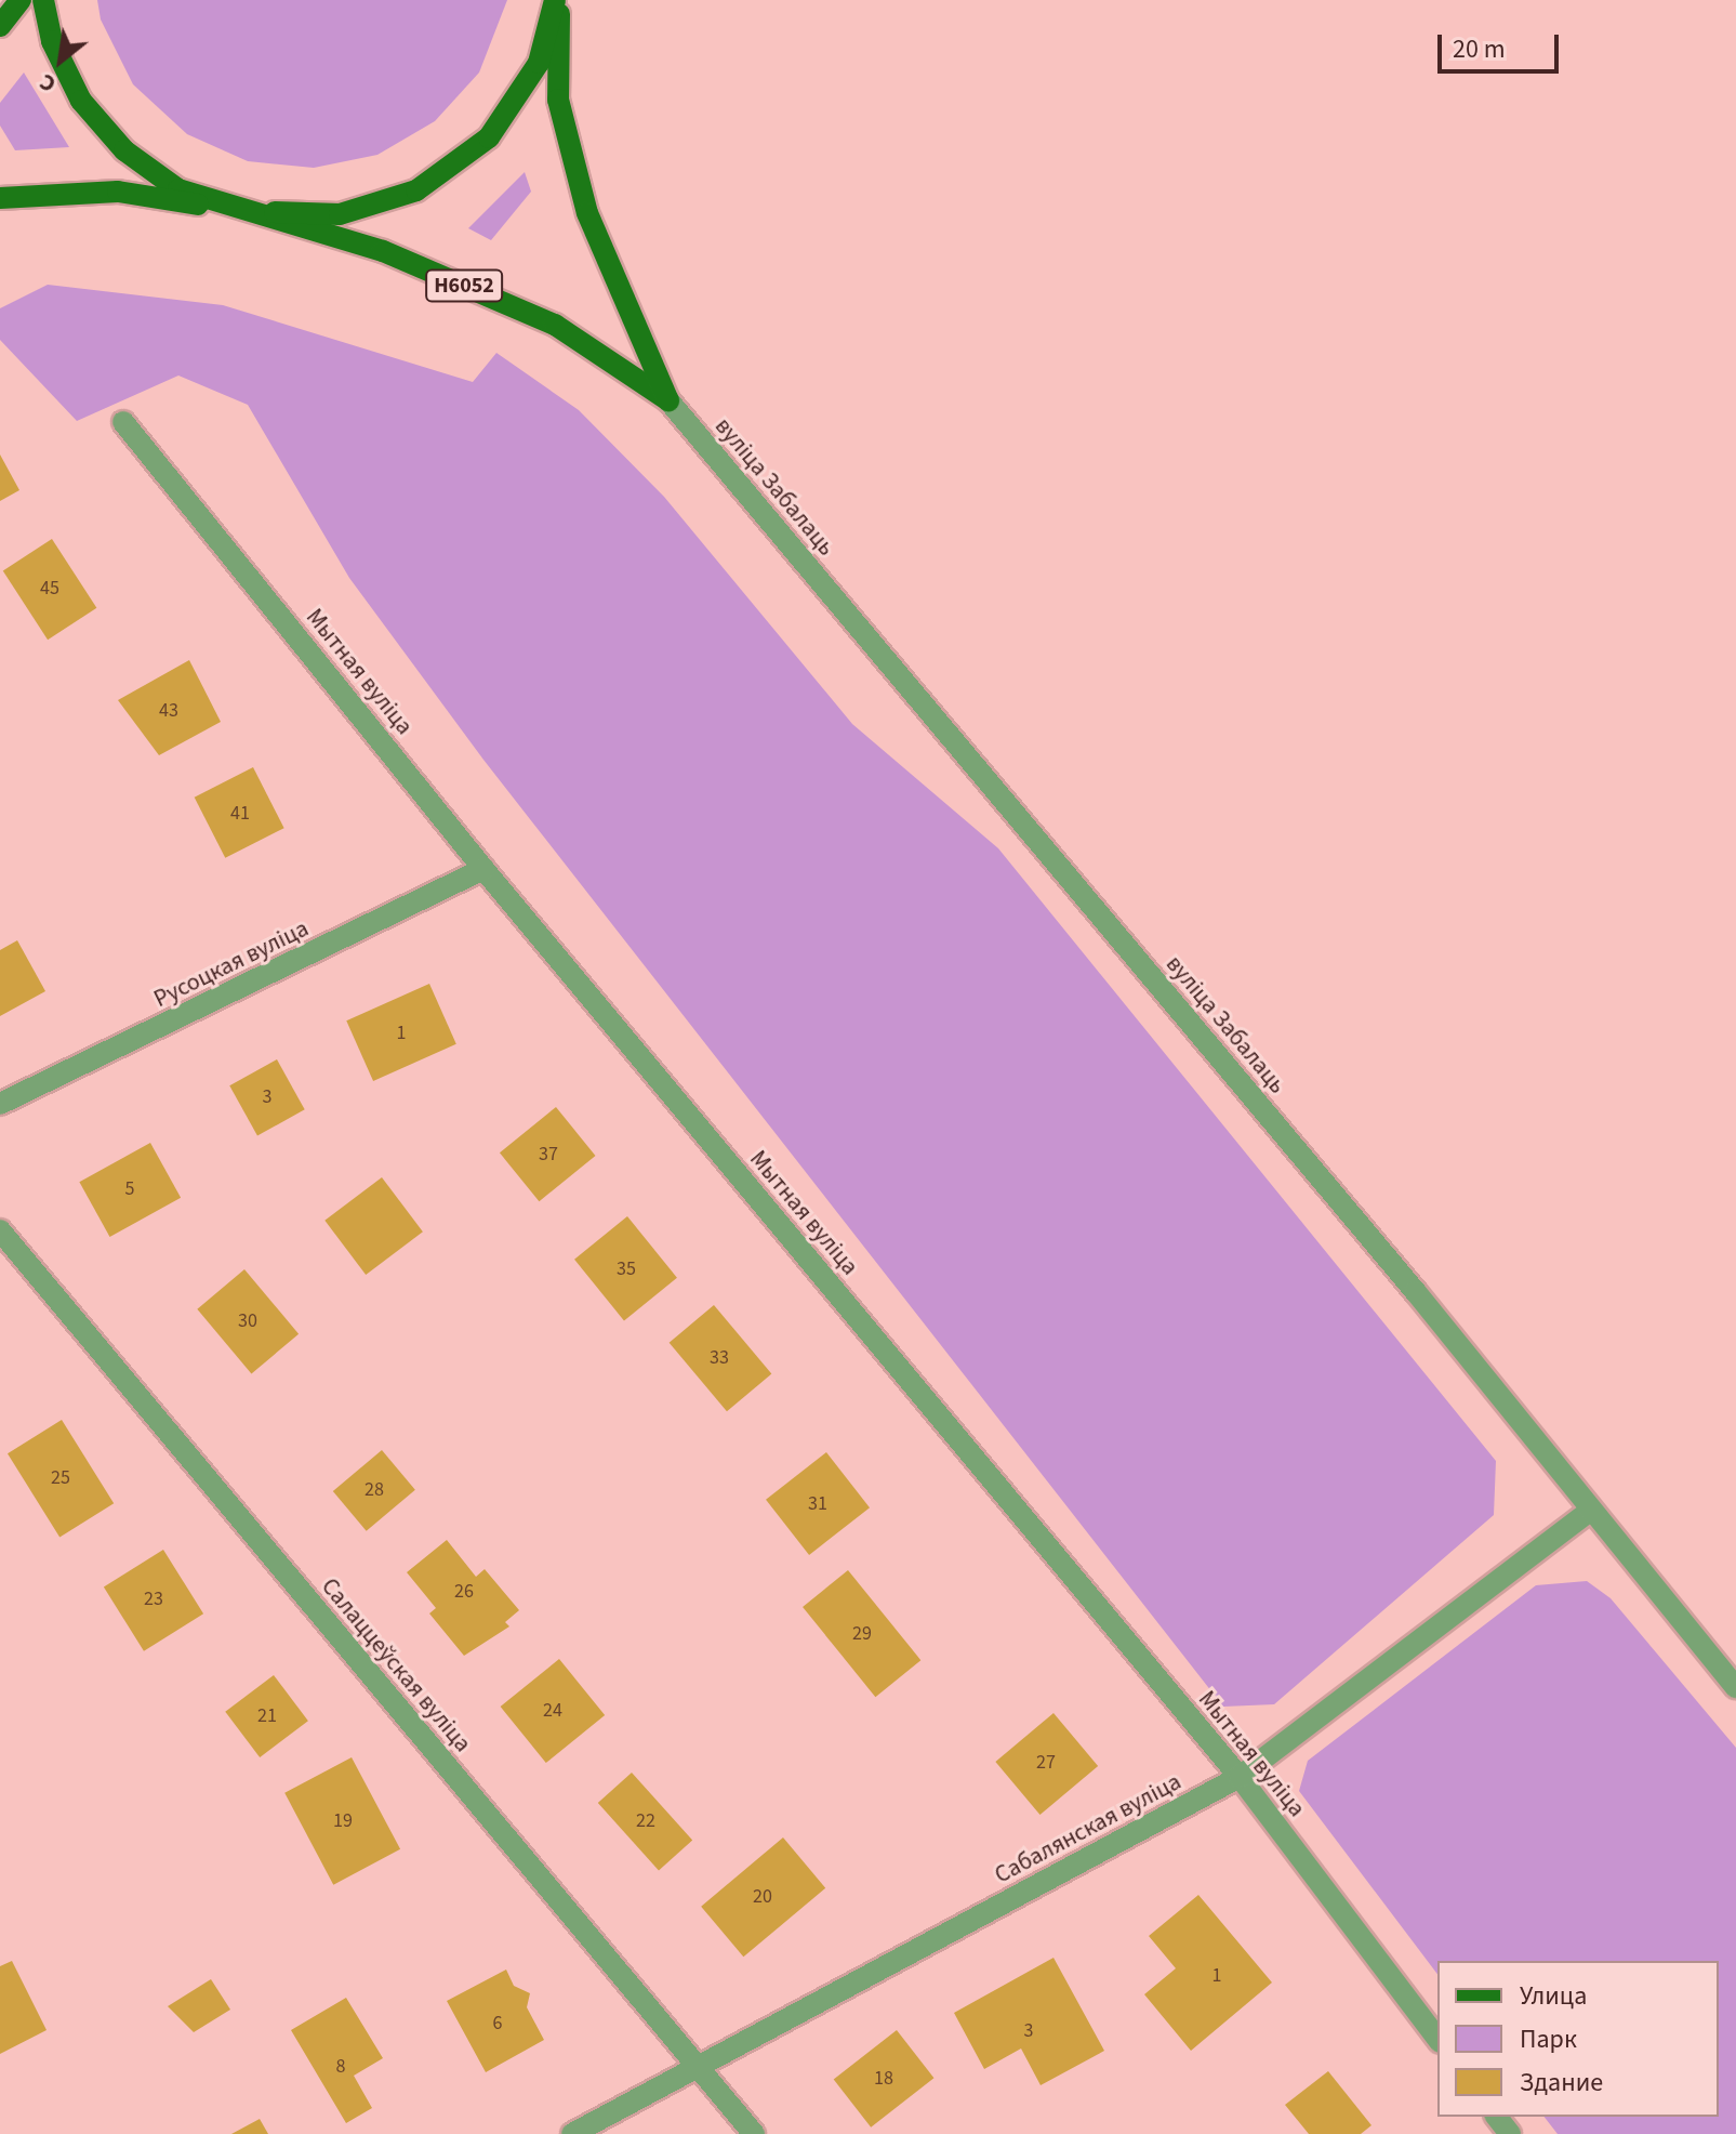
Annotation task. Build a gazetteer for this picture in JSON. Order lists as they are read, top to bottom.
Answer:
{
  "streets": {
    "main road": ["Н6052"],
    "street": [
      "вуліца Забалаць",
      "Мытная вуліца",
      "Русоцкая вуліца",
      "Салаццеўская вуліца",
      "Сабалянская вуліца"
    ]
  },
  "crossings": [
    ["Н6052", "вуліца Забалаць"],
    ["вуліца Забалаць", "Сабалянская вуліца"],
    ["Мытная вуліца", "Русоцкая вуліца"],
    ["Мытная вуліца", "Сабалянская вуліца"],
    ["Салаццеўская вуліца", "Сабалянская вуліца"]
  ],
  "house_numbers": [
    "45",
    "43",
    "41",
    "1",
    "3",
    "37",
    "5",
    "35",
    "30",
    "33",
    "25",
    "28",
    "31",
    "26",
    "23",
    "29",
    "24",
    "21",
    "27",
    "19",
    "22",
    "20",
    "1",
    "6",
    "3",
    "8",
    "18"
  ],
  "legend": ["Улица", "Парк", "Здание"],
  "scale_bar": "20 m",
  "north": "bottom left"
}
